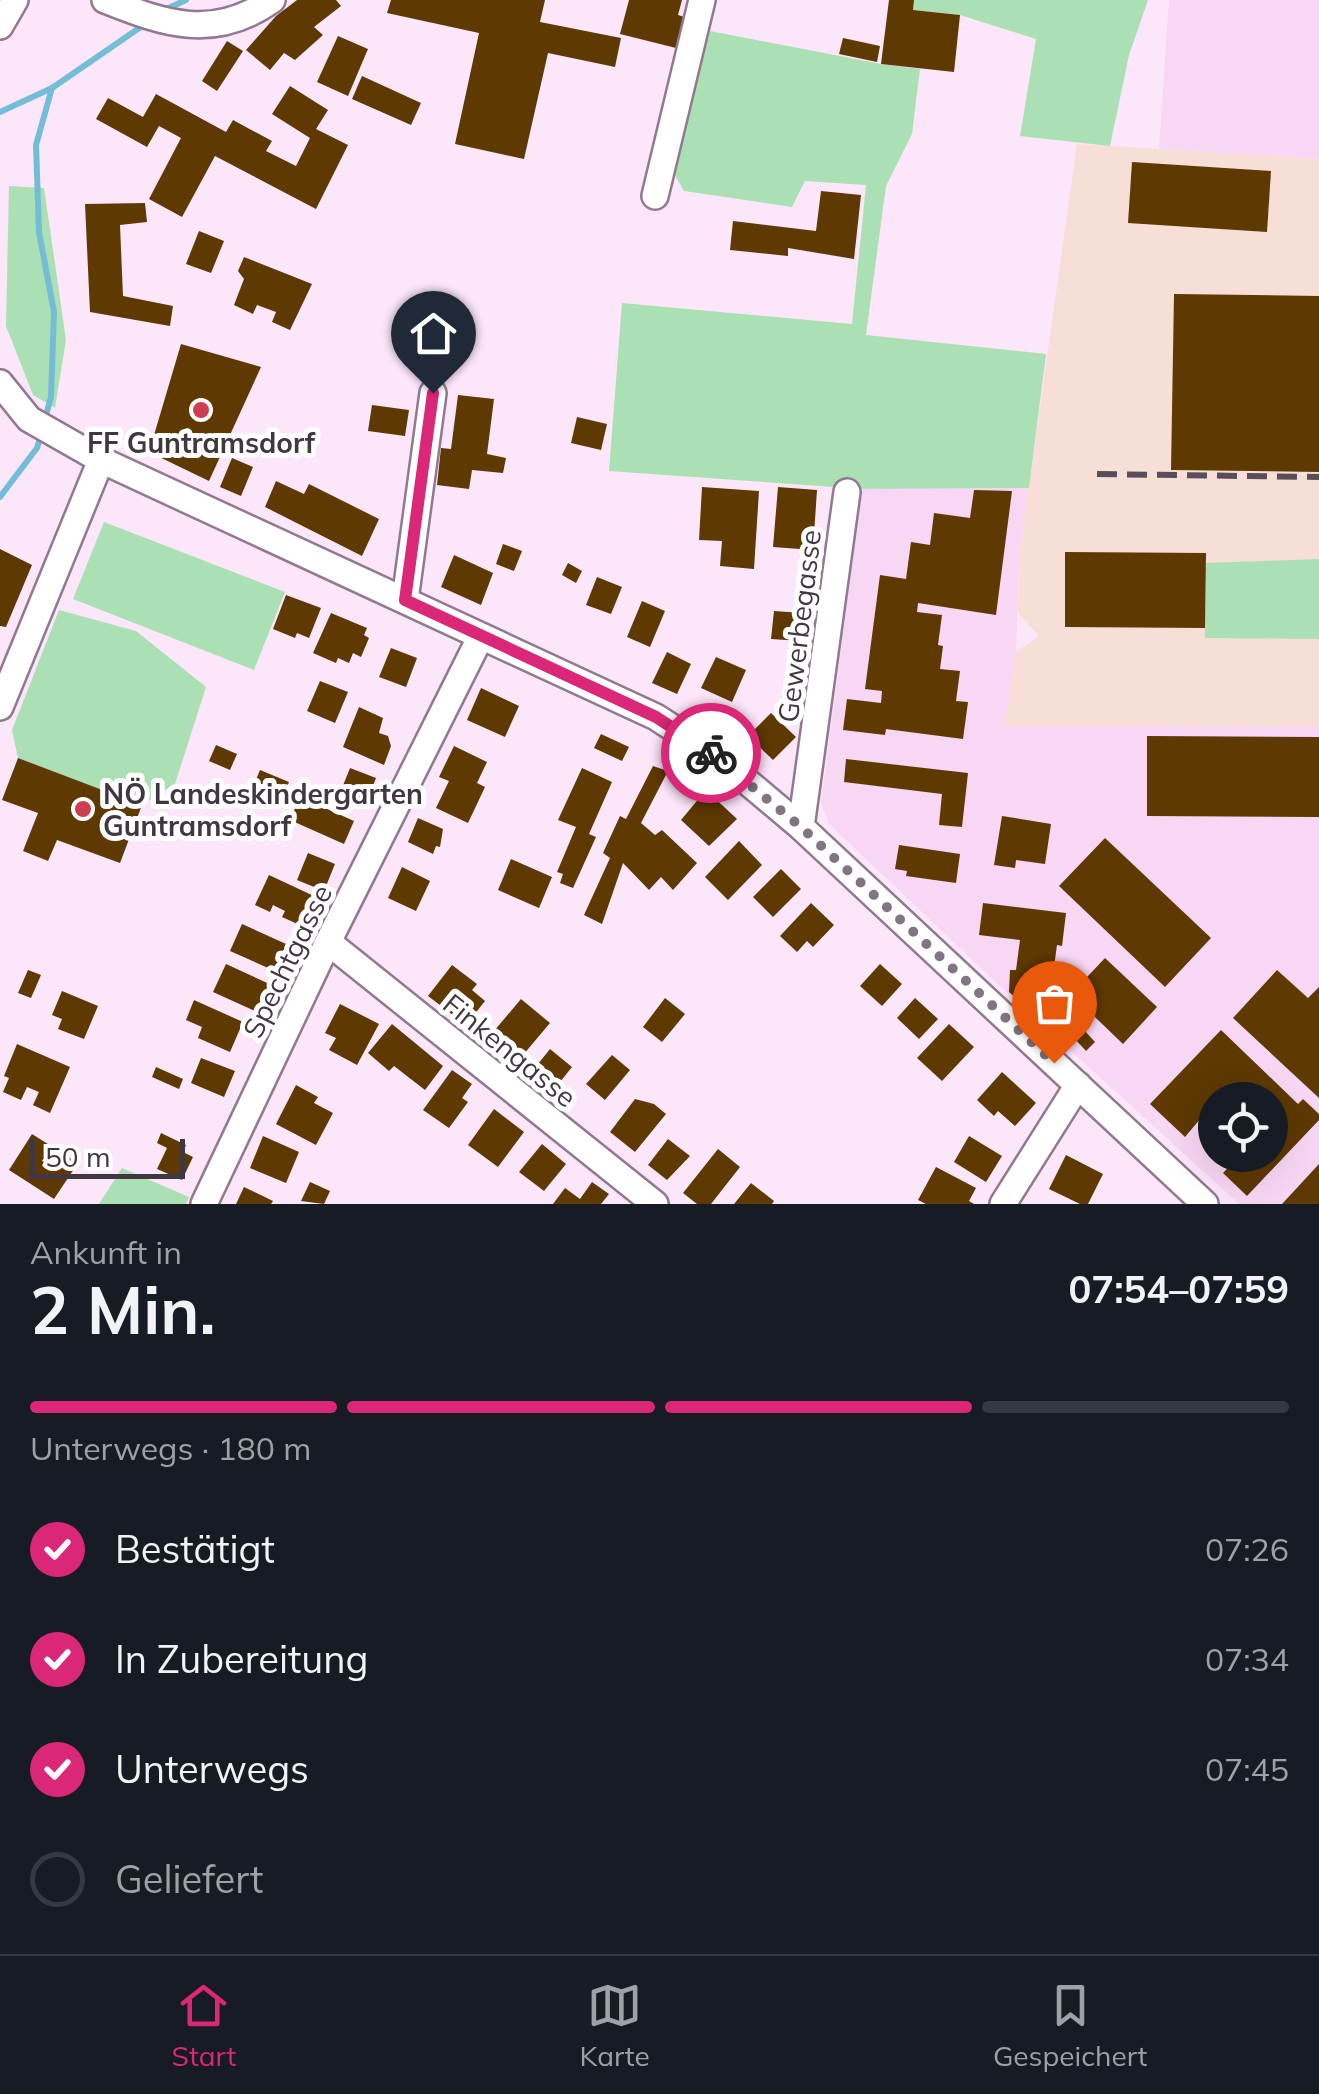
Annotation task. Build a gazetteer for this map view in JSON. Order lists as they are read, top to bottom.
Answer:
{
  "streets": {
    "street": ["Gewerbegasse", "Spechtgasse", "Finkengasse"]
  },
  "crossings": [
    ["Spechtgasse", "Finkengasse"]
  ],
  "places": ["FF Guntramsdorf", "NÖ Landeskindergarten Guntramsdorf"],
  "scale_bar": "50 m",
  "page": {
    "scale": "50 m",
    "heading": ["2 Min.", "Ankunft in", "07:54–07:59"],
    "bar": "Unterwegs · 180 m",
    "list": [
      ["Bestätigt", "07:26"],
      ["In Zubereitung", "07:34"],
      ["Unterwegs", "07:45"],
      "Geliefert"
    ],
    "tabs": ["Start", "Karte", "Gespeichert"]
  }
}
